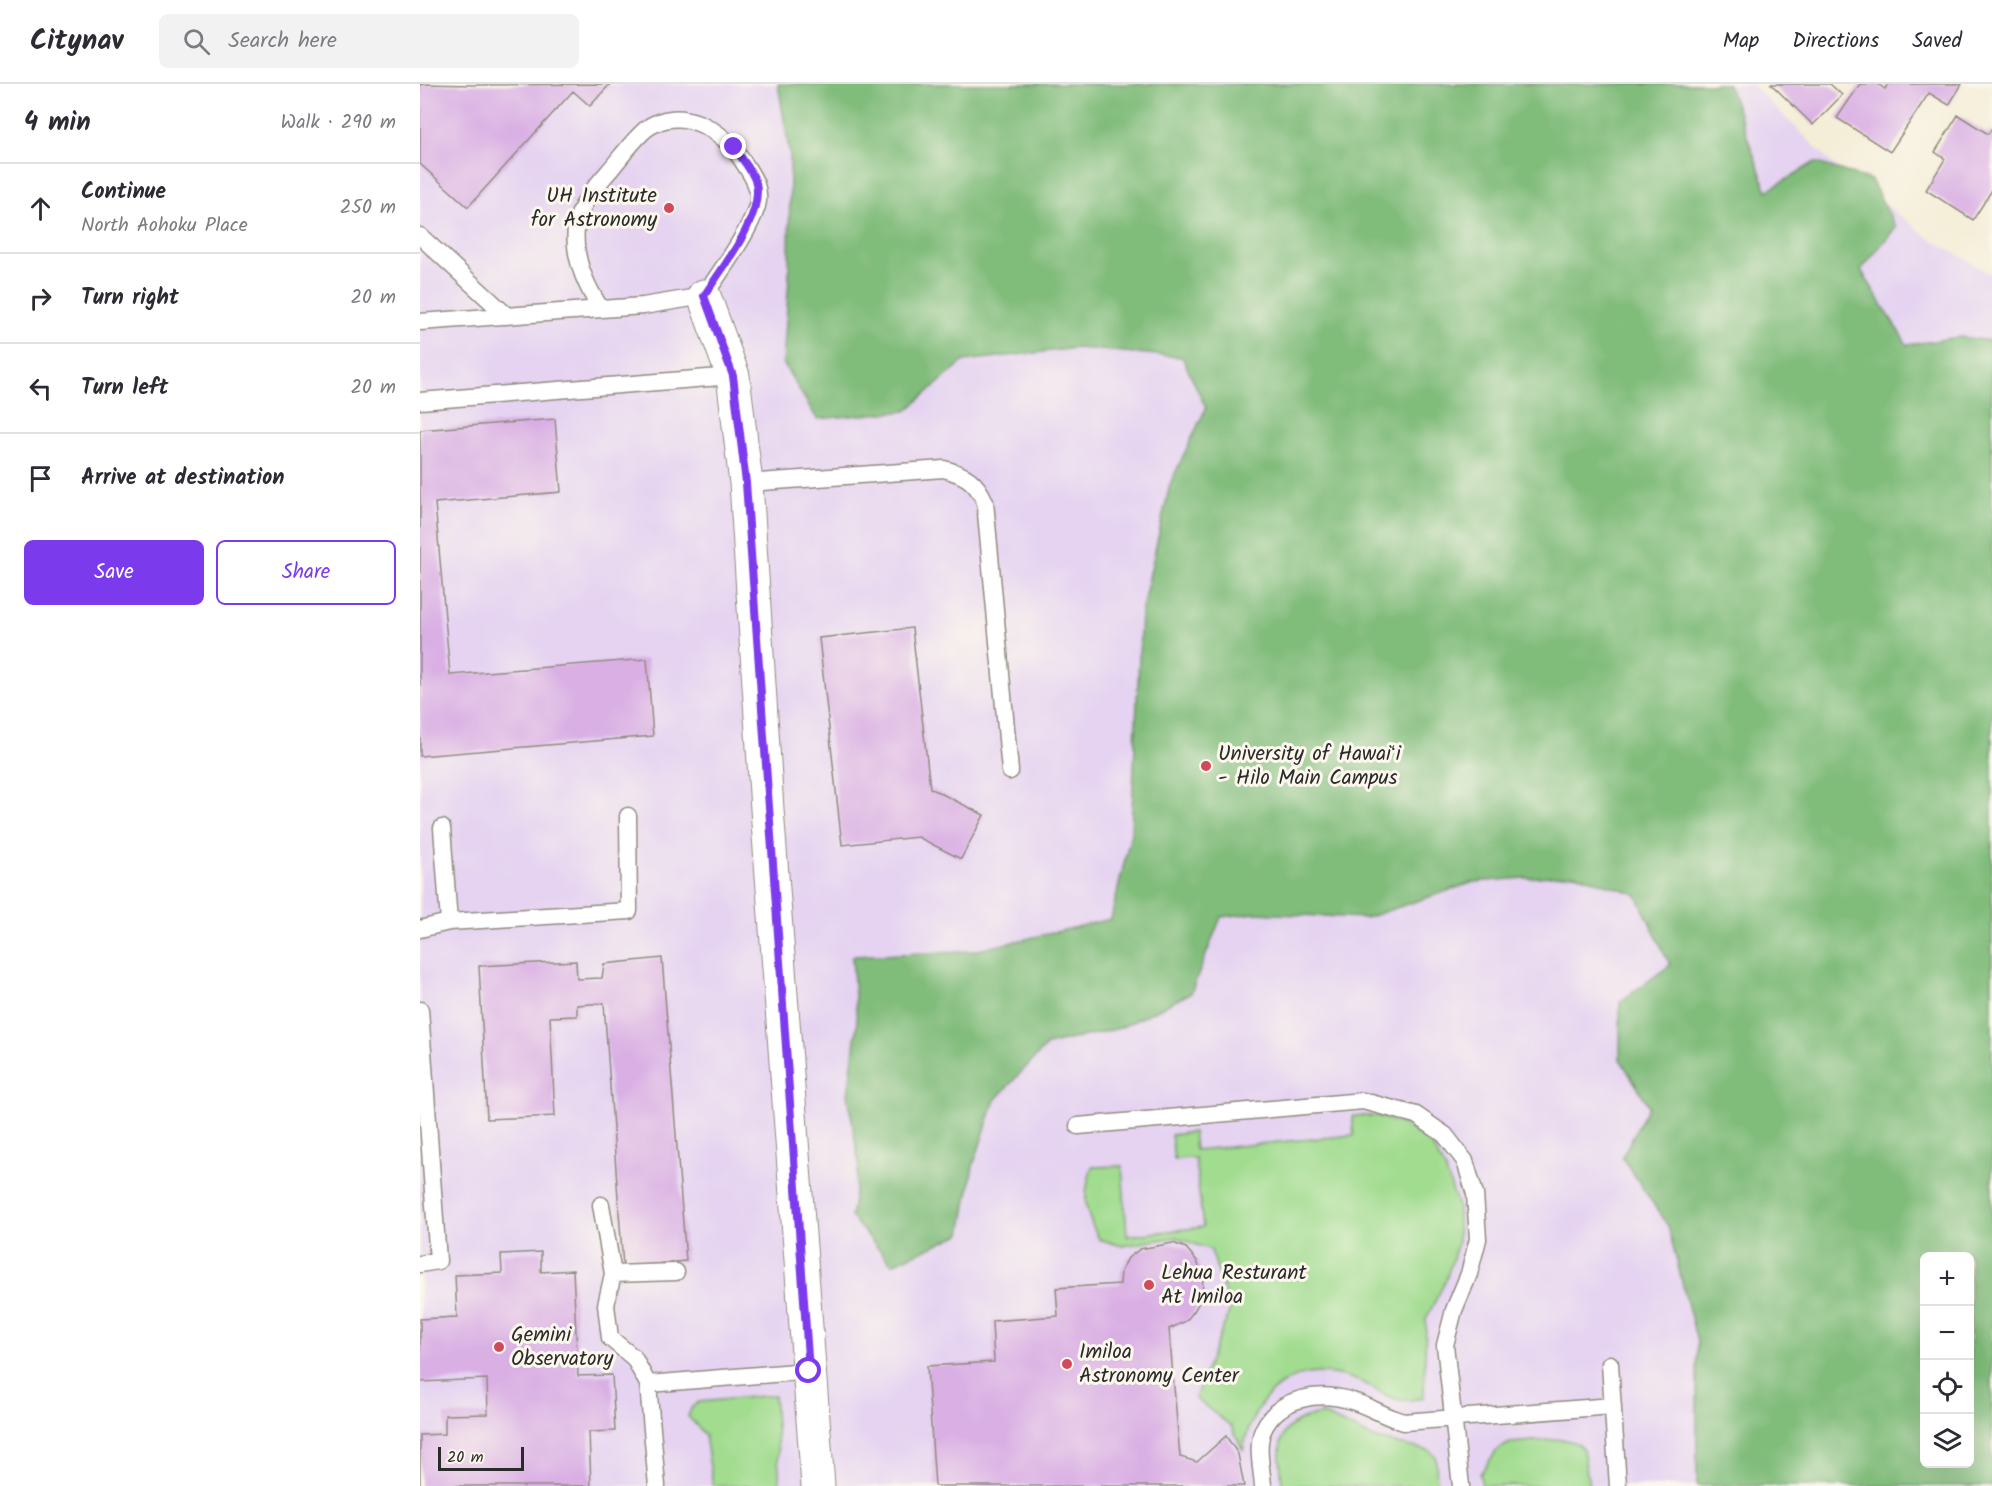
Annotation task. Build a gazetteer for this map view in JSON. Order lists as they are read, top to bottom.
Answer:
{
  "places": [
    "UH Institute for Astronomy",
    "University of Hawaiʻi - Hilo Main Campus",
    "Lehua Resturant At Imiloa",
    "Gemini Observatory",
    "Imiloa Astronomy Center"
  ],
  "scale_bar": "20 m",
  "page": {
    "header": "Citynav",
    "search": "Search here",
    "nav": ["Map", "Directions", "Saved"],
    "heading": ["4 min", "Walk · 290 m"],
    "list": [
      ["Continue", "North Aohoku Place", "250 m"],
      ["Turn right", "20 m"],
      ["Turn left", "20 m"],
      "Arrive at destination"
    ],
    "buttons": ["Save", "Share"],
    "map_buttons": ["+", "−"],
    "scale": "20 m"
  }
}
